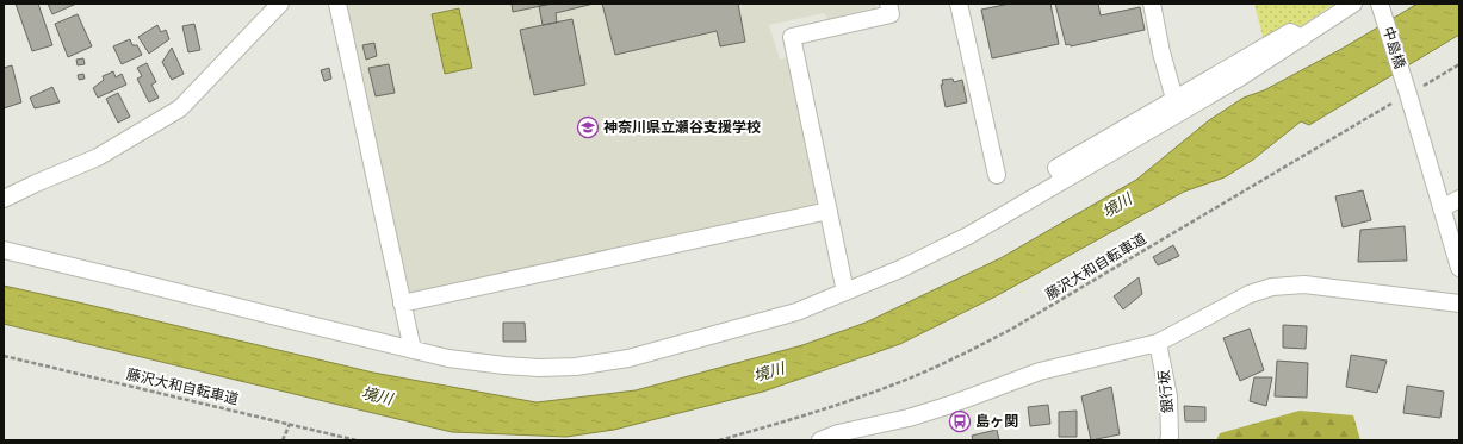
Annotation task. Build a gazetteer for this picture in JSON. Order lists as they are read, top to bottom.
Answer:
{
  "streets": {
    "street": ["中島橋", "銀行坂"],
    "path": ["藤沢大和自転車道"]
  },
  "crossings": [
    ["中島橋", "藤沢大和自転車道"]
  ],
  "water": ["境川"],
  "places": {
    "school or university": ["神奈川県立瀬谷支援学校"],
    "bus stop": ["島ヶ関"]
  }
}
